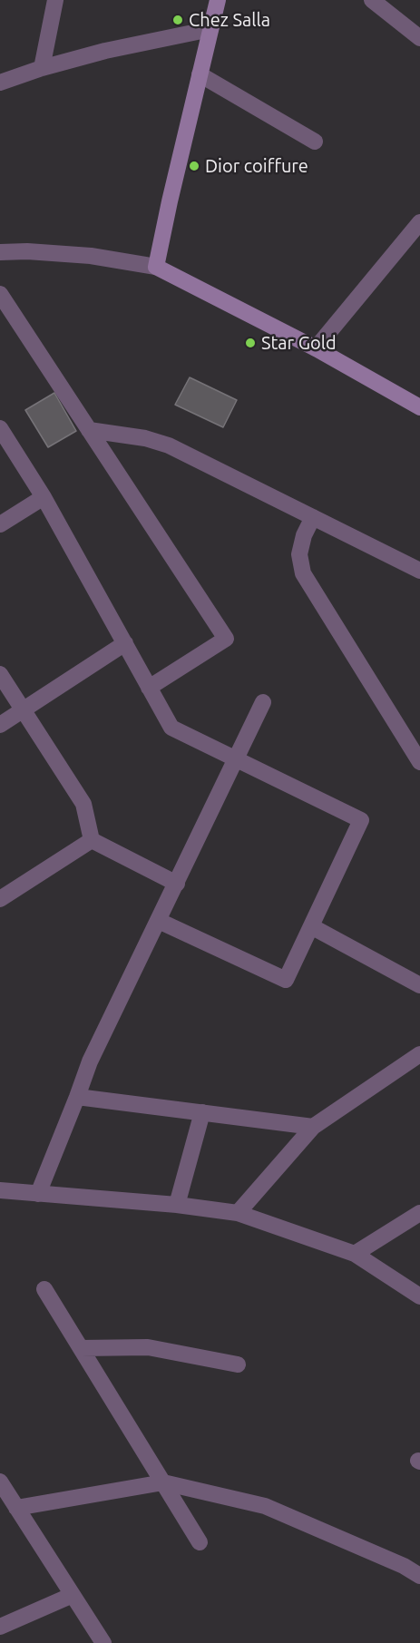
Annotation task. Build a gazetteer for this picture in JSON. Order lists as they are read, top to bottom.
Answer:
{
  "places": ["Chez Salla", "Dior coiffure", "Star Gold"]
}
